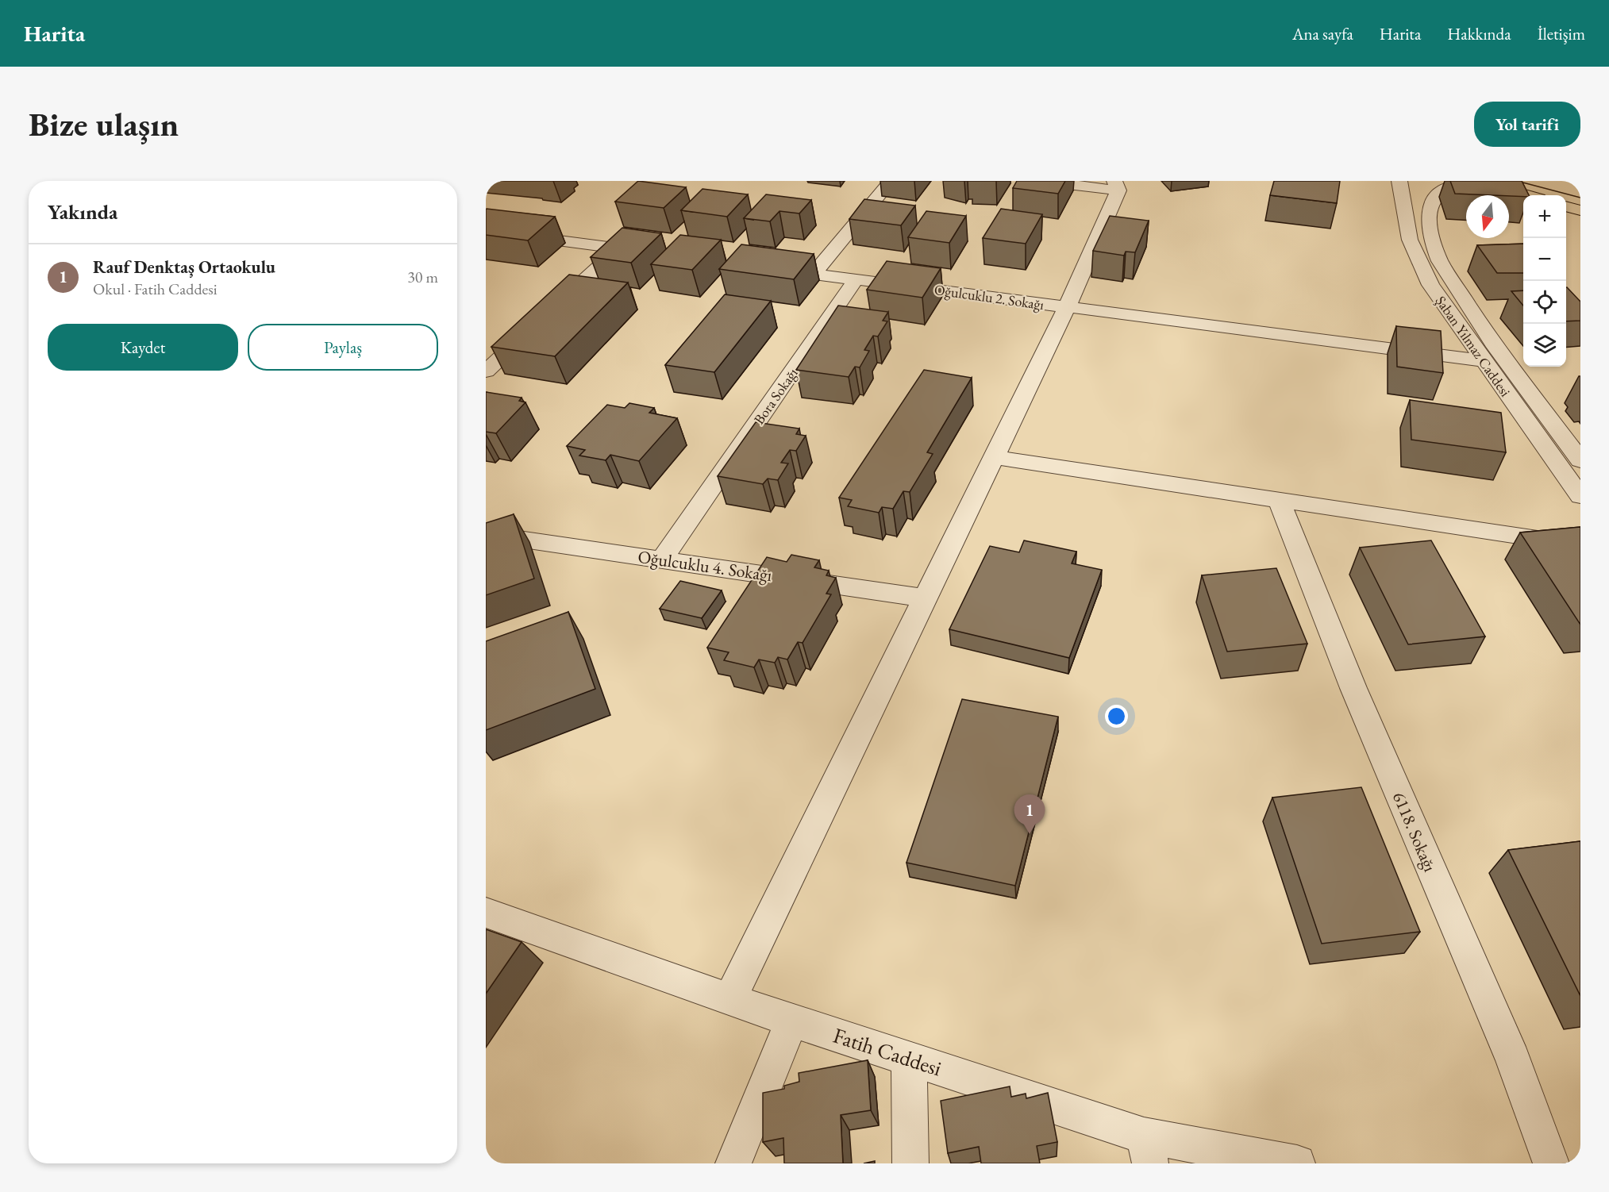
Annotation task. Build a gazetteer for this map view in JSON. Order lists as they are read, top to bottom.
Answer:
{
  "streets": {
    "street": [
      "Oğulcuklu 2. Sokağı",
      "Şaban Yılmaz Caddesi",
      "Bora Sokağı",
      "Oğulcuklu 4. Sokağı",
      "6118. Sokağı",
      "Fatih Caddesi"
    ]
  },
  "crossings": [
    ["Oğulcuklu 2. Sokağı", "Şaban Yılmaz Caddesi"],
    ["Oğulcuklu 2. Sokağı", "Bora Sokağı"],
    ["Bora Sokağı", "Oğulcuklu 4. Sokağı"]
  ],
  "north": "bottom",
  "page": {
    "header": "Harita",
    "nav": [
      "Ana sayfa",
      "Harita",
      "Hakkında",
      "İletişim"
    ],
    "buttons": [
      "Yol tarifi",
      ["Kaydet", "Paylaş"]
    ],
    "title": "Bize ulaşın",
    "heading": "Yakında",
    "map_buttons": ["+", "−"],
    "list": [
      {
        "mark": "1",
        "name": "Rauf Denktaş Ortaokulu",
        "note": "Okul · Fatih Caddesi",
        "value": "30 m"
      }
    ],
    "pins": "1"
  }
}
